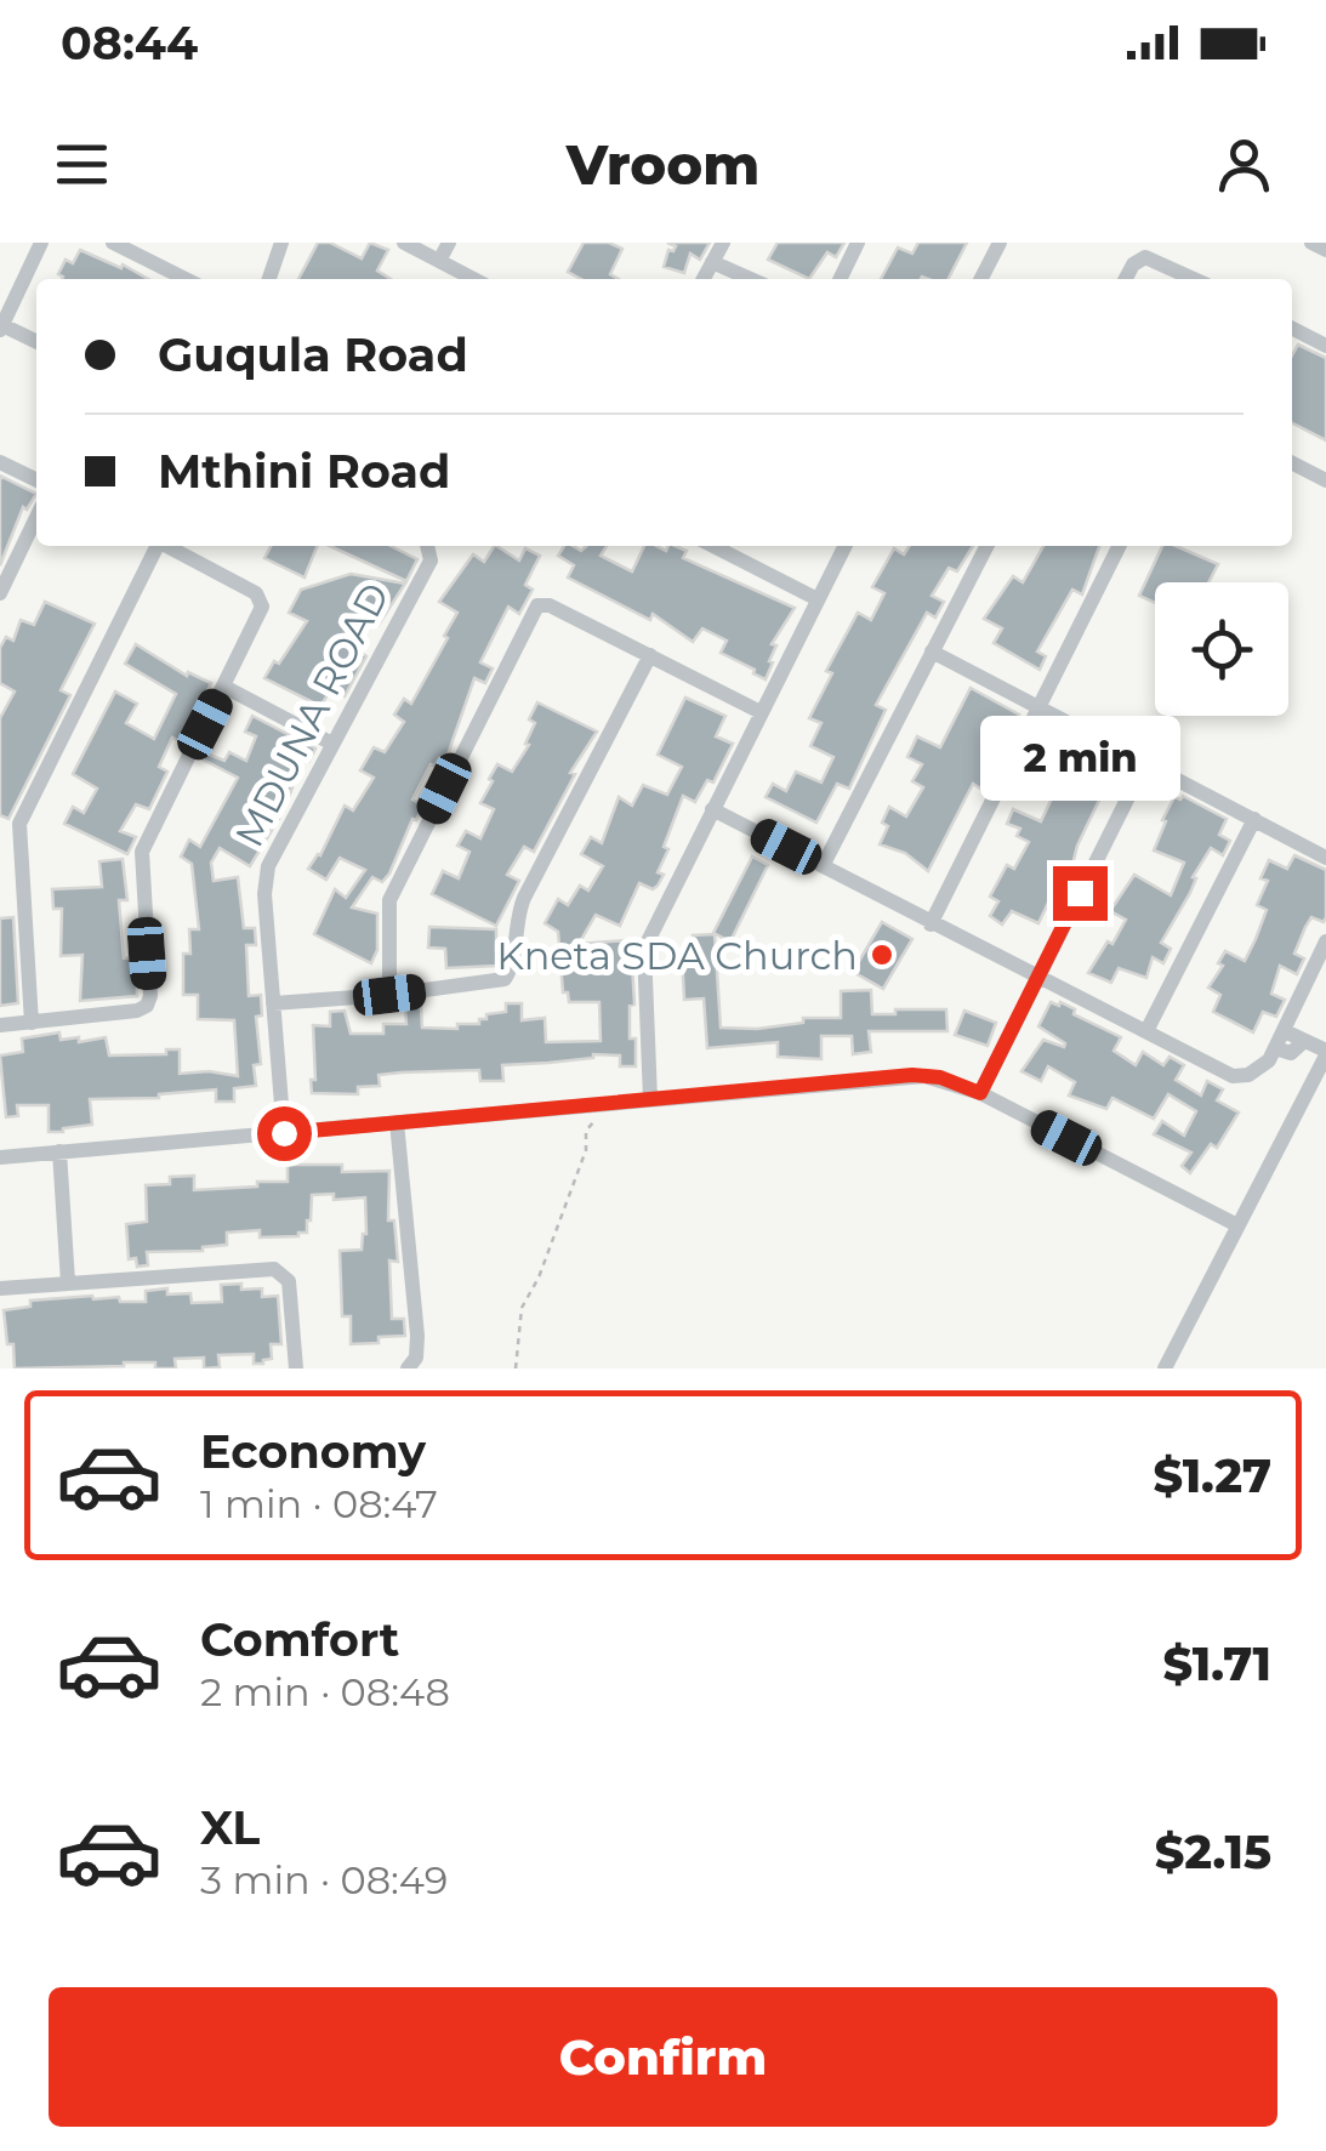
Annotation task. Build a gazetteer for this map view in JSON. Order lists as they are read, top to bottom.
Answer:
{
  "streets": {
    "street": ["MDUNA ROAD"]
  },
  "places": ["Kneta SDA Church"],
  "page": {
    "status": "08:44",
    "header": "Vroom",
    "banner": ["Guqula Road", "Mthini Road"],
    "bubble": "2 min",
    "list": [
      {
        "name": "Economy",
        "note": "1 min · 08:47",
        "value": "$1.27"
      },
      {
        "name": "Comfort",
        "note": "2 min · 08:48",
        "value": "$1.71"
      },
      {
        "name": "XL",
        "note": "3 min · 08:49",
        "value": "$2.15"
      }
    ],
    "buttons": "Confirm"
  }
}
